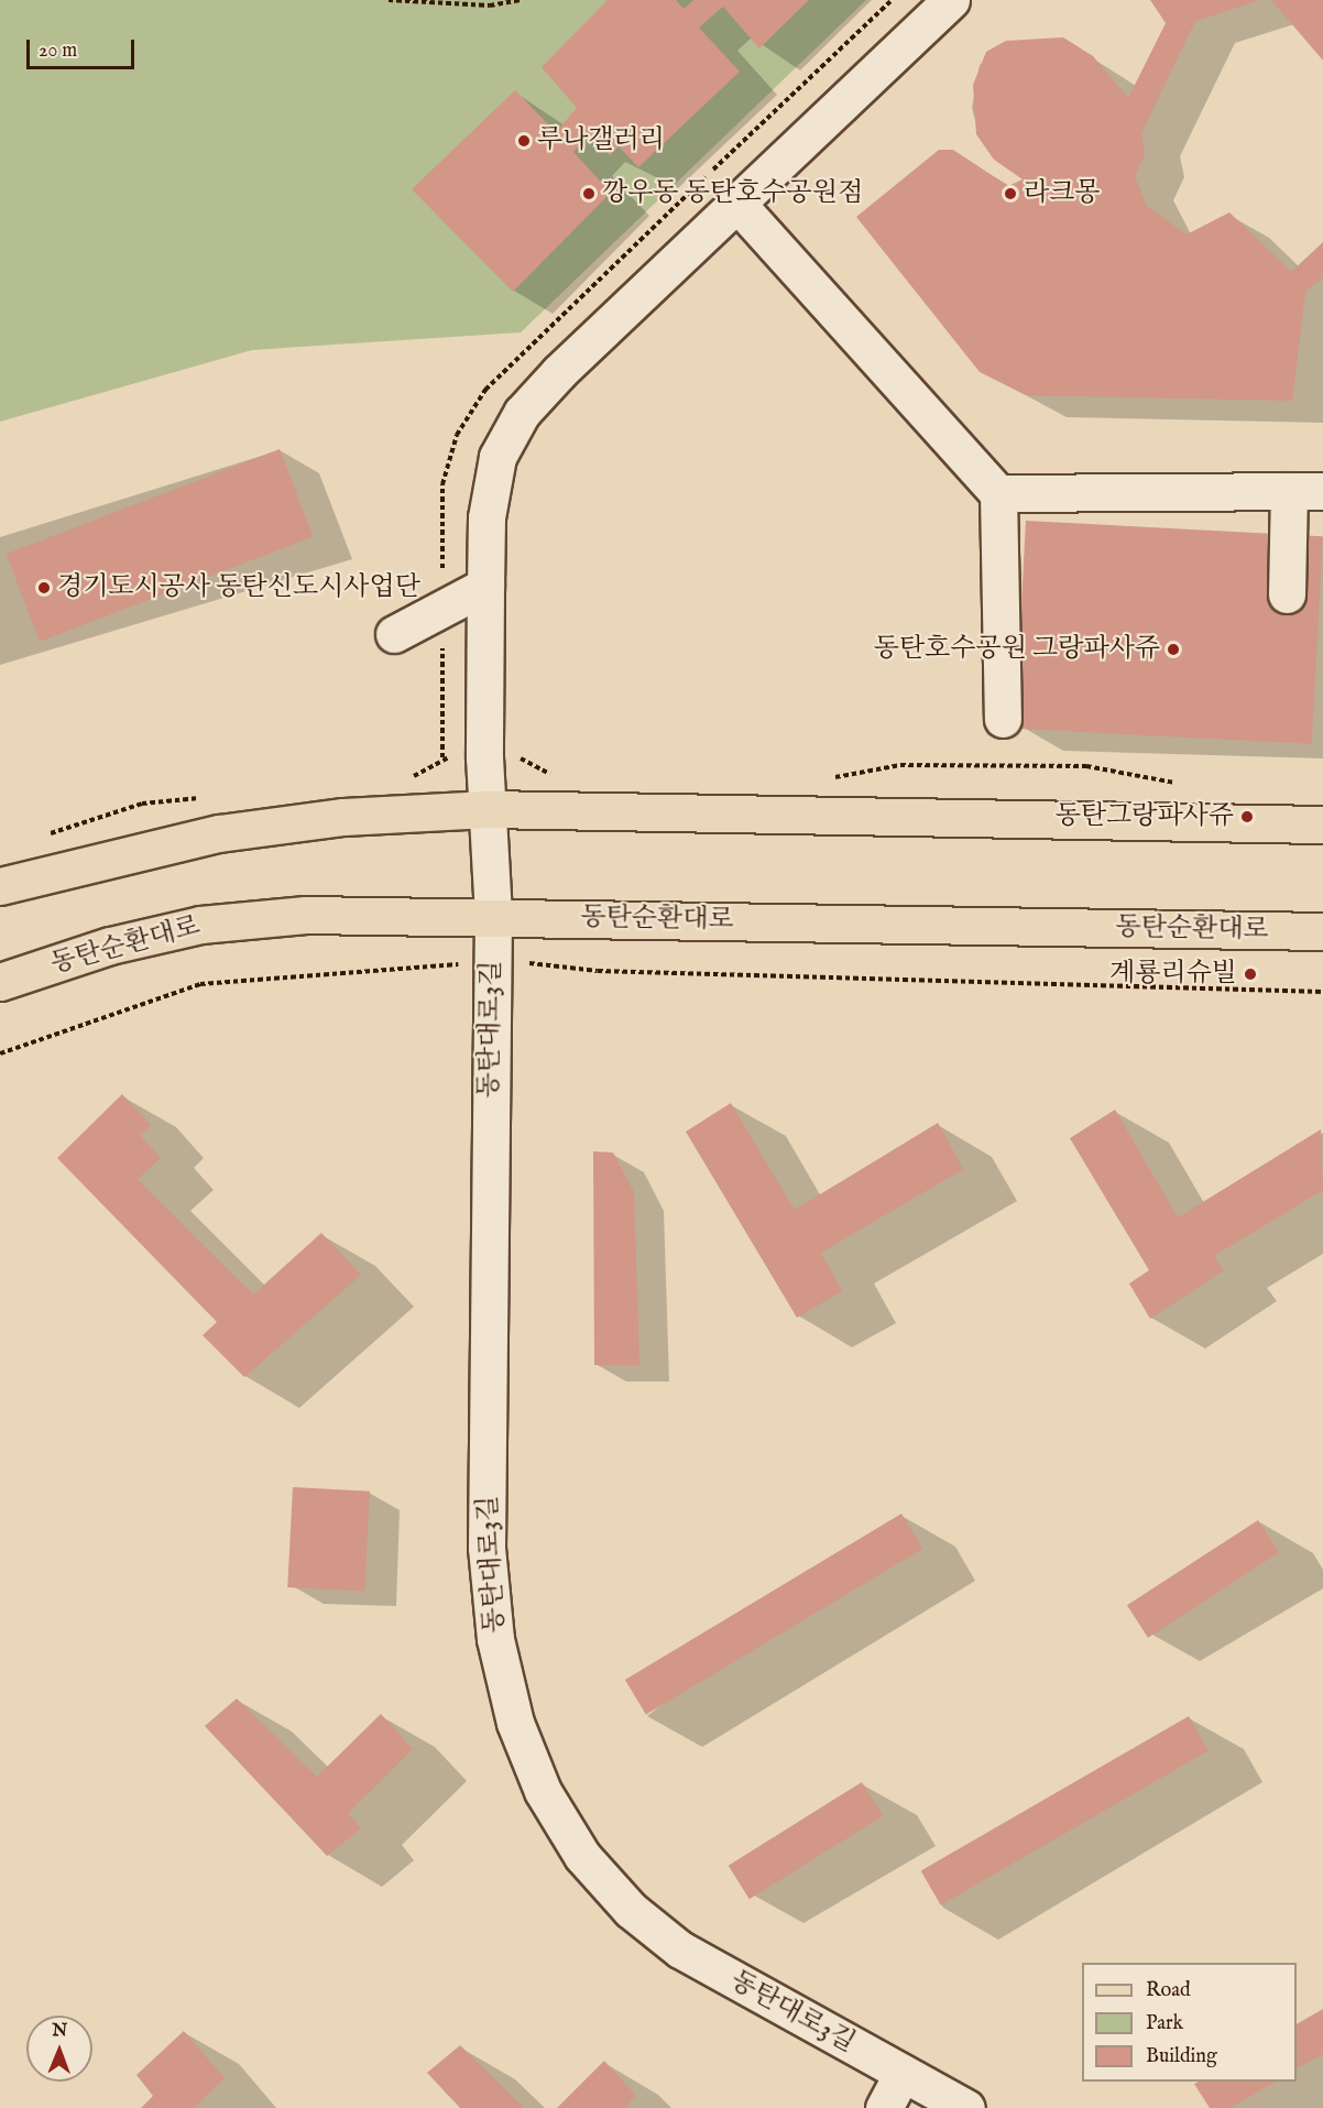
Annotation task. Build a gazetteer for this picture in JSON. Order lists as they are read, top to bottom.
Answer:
{
  "streets": {
    "main road": ["동탄순환대로"],
    "street": ["동탄대로3길"]
  },
  "crossings": [
    ["동탄순환대로", "동탄대로3길"]
  ],
  "places": [
    "루나갤러리",
    "깡우동 동탄호수공원점",
    "라크몽",
    "경기도시공사 동탄신도시사업단",
    "동탄호수공원 그랑파사쥬",
    "동탄그랑파사쥬",
    "계룡리슈빌"
  ],
  "legend": ["Road", "Park", "Building"],
  "scale_bar": "20 m",
  "north": "top"
}
